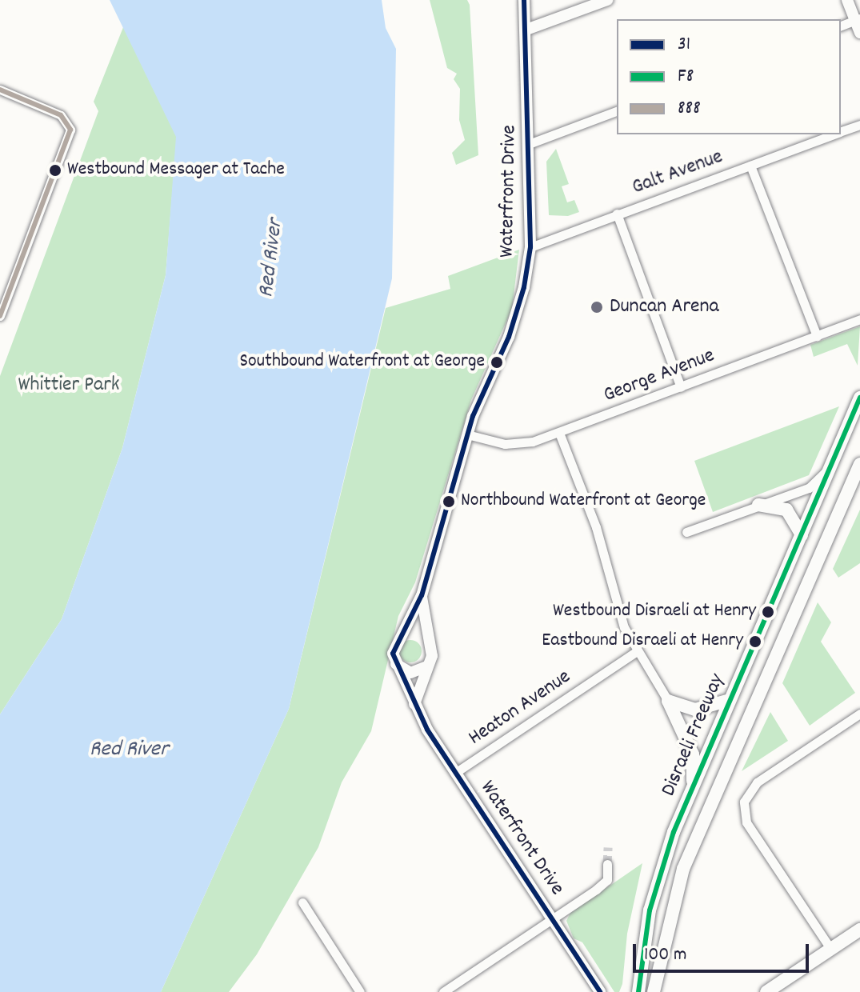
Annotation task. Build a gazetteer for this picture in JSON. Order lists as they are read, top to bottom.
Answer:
{
  "streets": {
    "main road": ["Disraeli Freeway"],
    "street": [
      "Galt Avenue",
      "Waterfront Drive",
      "George Avenue",
      "Heaton Avenue"
    ]
  },
  "crossings": [
    ["Galt Avenue", "Waterfront Drive"],
    ["Waterfront Drive", "George Avenue"],
    ["Waterfront Drive", "Heaton Avenue"]
  ],
  "water": ["Red River"],
  "parks": ["Whittier Park"],
  "places": [
    "Westbound Messager at Tache",
    "Duncan Arena",
    "Southbound Waterfront at George",
    "Northbound Waterfront at George",
    "Westbound Disraeli at Henry",
    "Eastbound Disraeli at Henry"
  ],
  "lines": ["transit line 31", "transit line 888", "transit line F8"],
  "legend": ["31", "F8", "888"],
  "scale_bar": "100 m"
}
